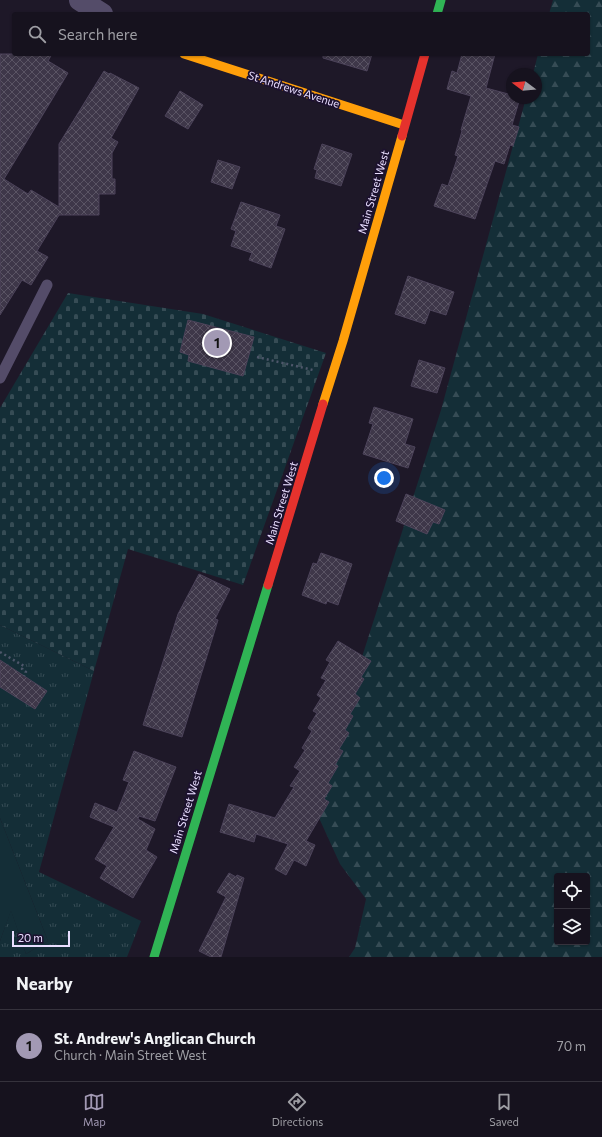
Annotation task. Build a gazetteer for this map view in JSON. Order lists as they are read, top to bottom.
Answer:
{
  "streets": {
    "main road": ["St Andrews Avenue", "Main Street West"]
  },
  "crossings": [
    ["St Andrews Avenue", "Main Street West"]
  ],
  "scale_bar": "20 m",
  "north": "left",
  "page": {
    "search": "Search here",
    "pins": "1",
    "scale": "20 m",
    "heading": "Nearby",
    "list": [
      {
        "mark": "1",
        "name": "St. Andrew's Anglican Church",
        "note": "Church · Main Street West",
        "value": "70 m"
      }
    ],
    "nav": ["Map", "Directions", "Saved"]
  }
}
